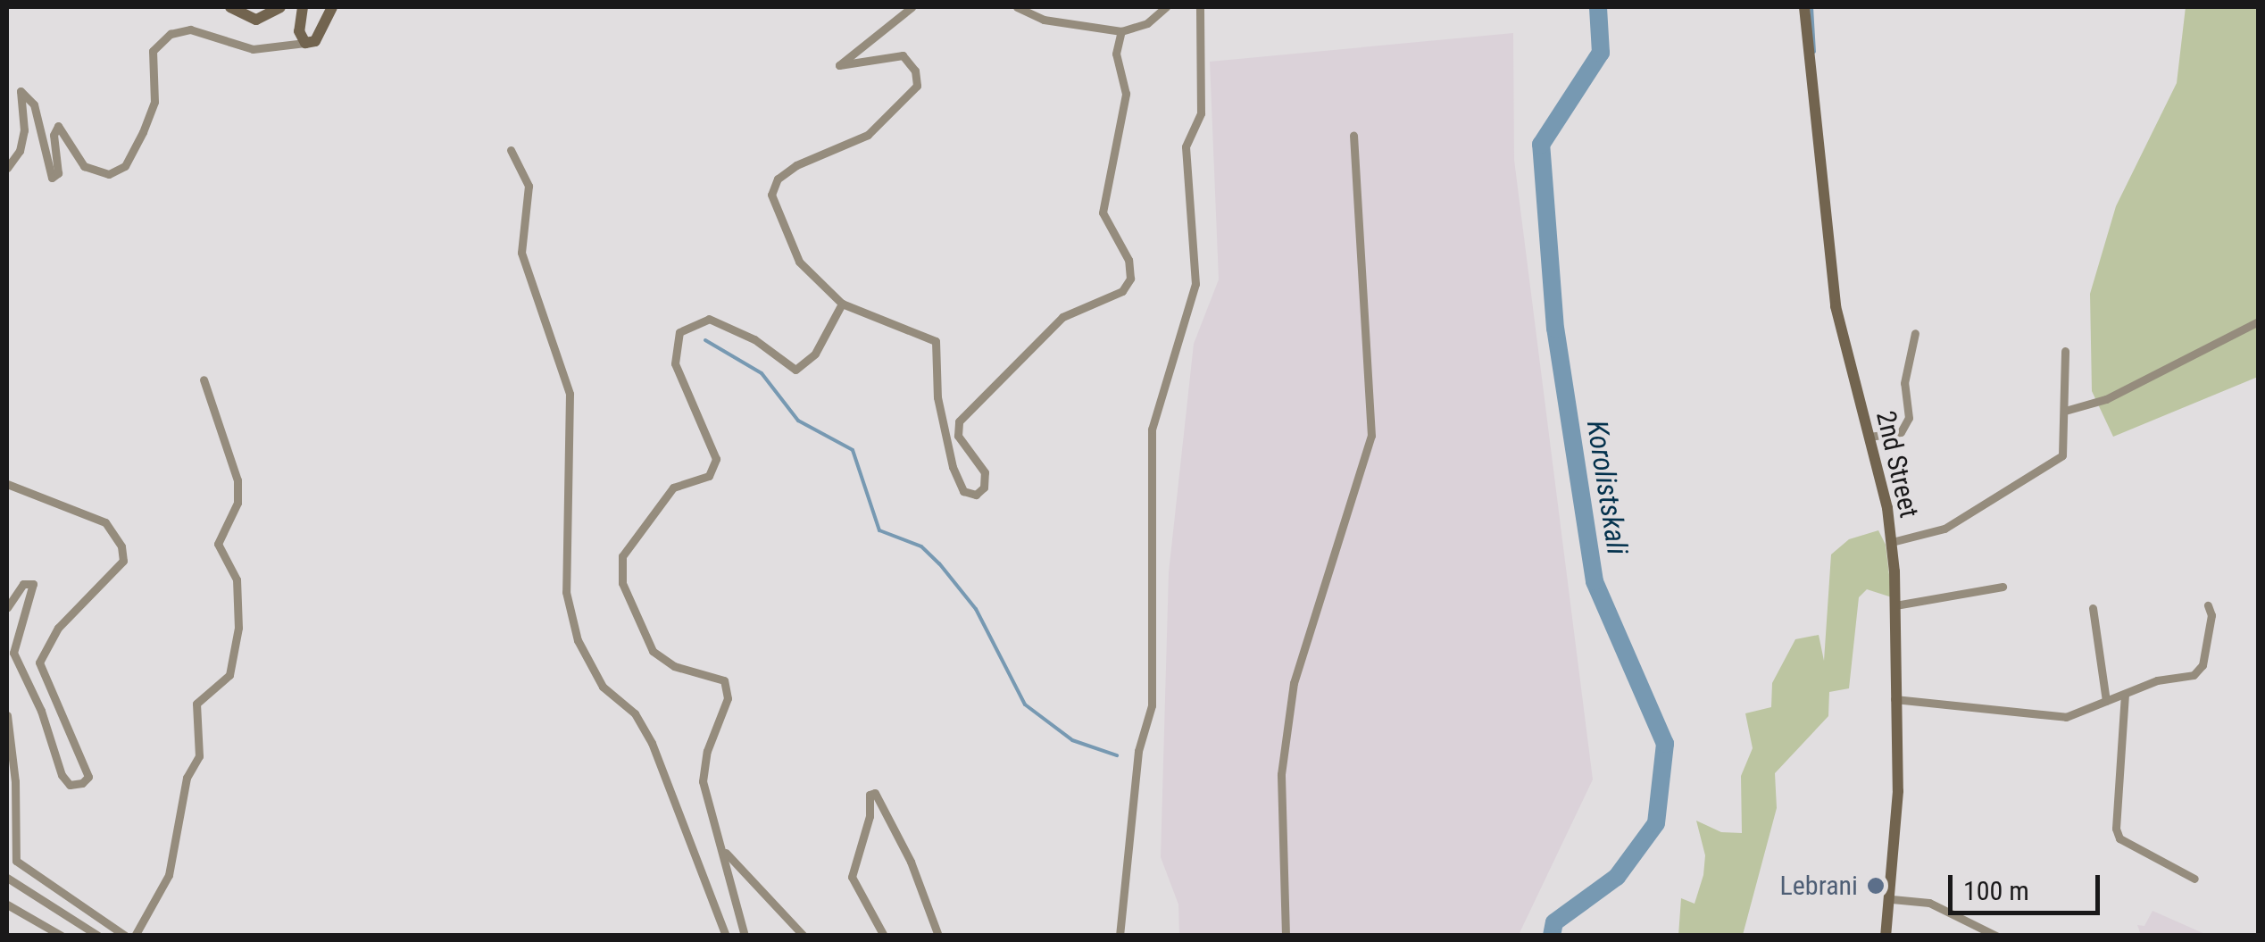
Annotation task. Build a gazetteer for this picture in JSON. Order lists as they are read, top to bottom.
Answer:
{
  "streets": {
    "street": ["2nd Street"]
  },
  "water": ["Korolistskali"],
  "places": ["Lebrani"],
  "scale_bar": "100 m"
}
